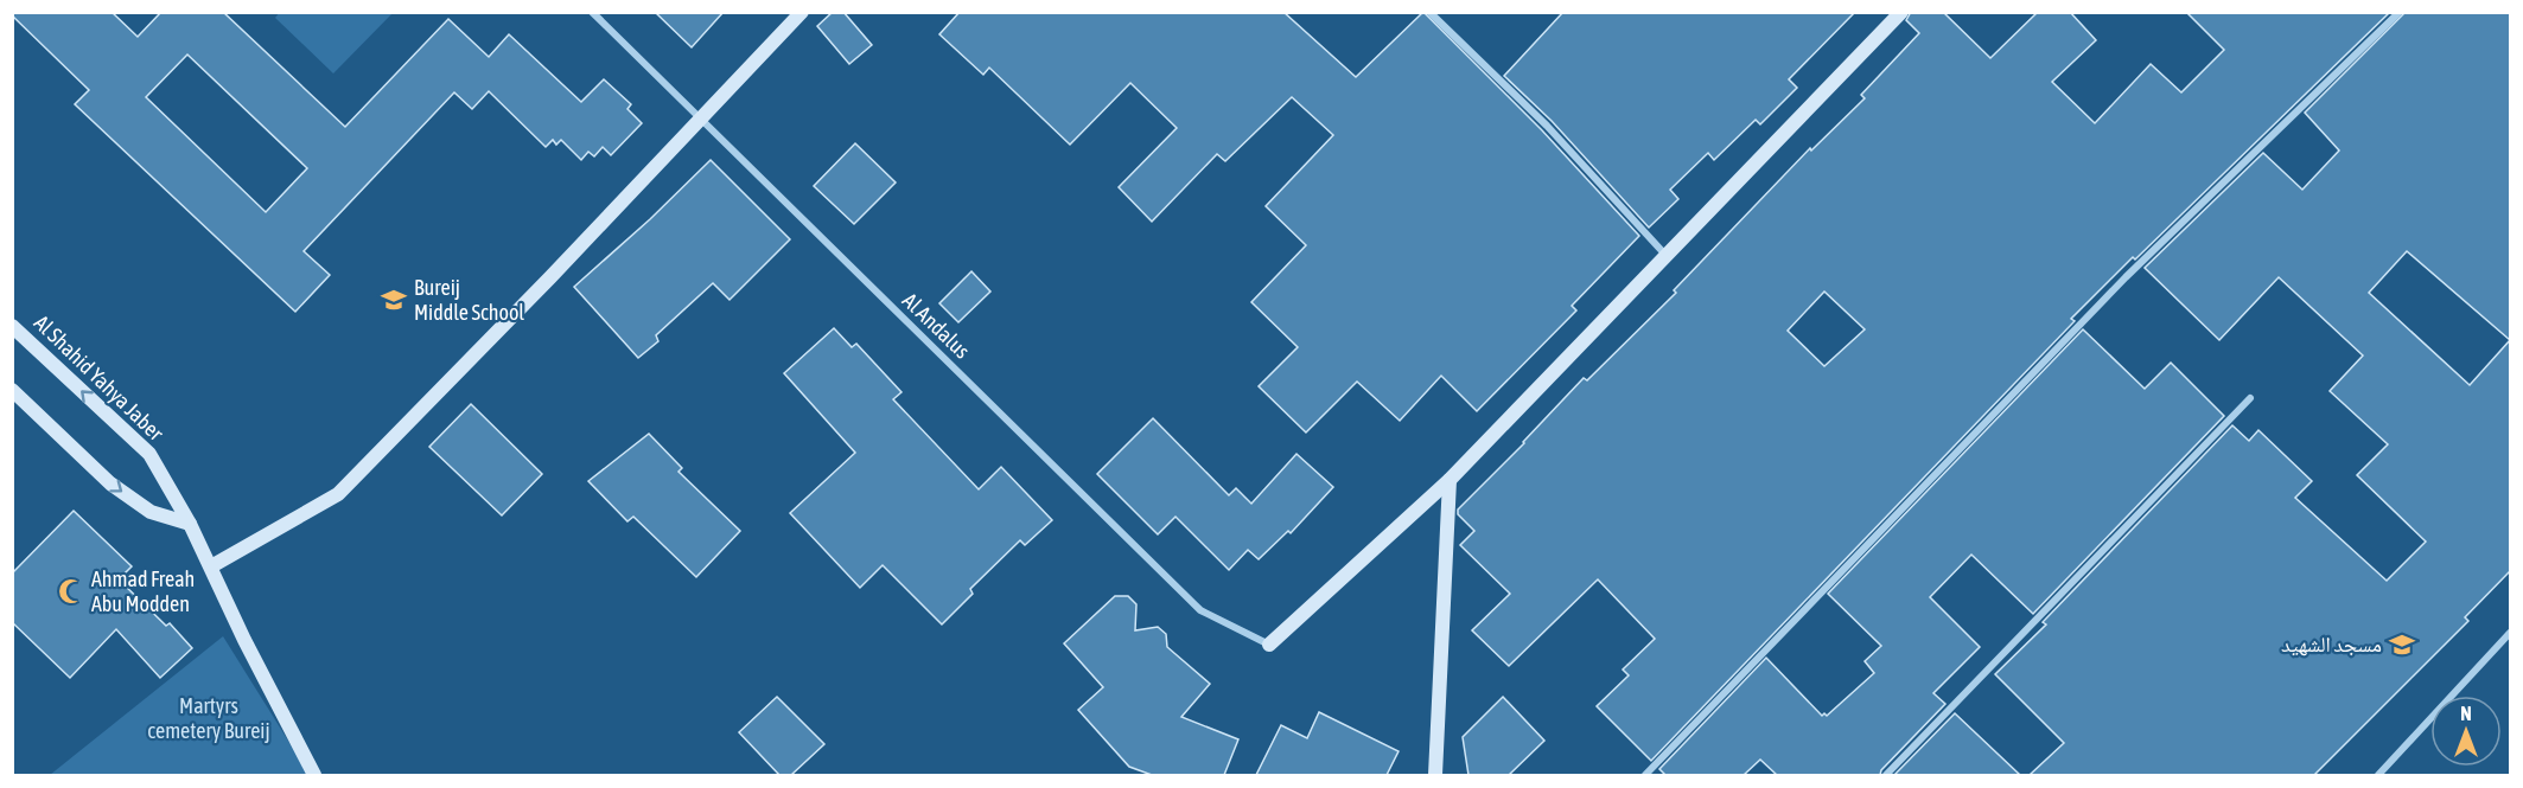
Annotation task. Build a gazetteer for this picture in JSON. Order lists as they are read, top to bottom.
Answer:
{
  "streets": {
    "street": ["Al Andalus", "Al Shahid Yahya Jaber"]
  },
  "parks": ["Martyrs cemetery Bureij"],
  "places": {
    "school or university": ["Bureij Middle School", "مسجد الشهيد"],
    "mosque": ["Ahmad Freah Abu Modden"]
  },
  "north": "top"
}
